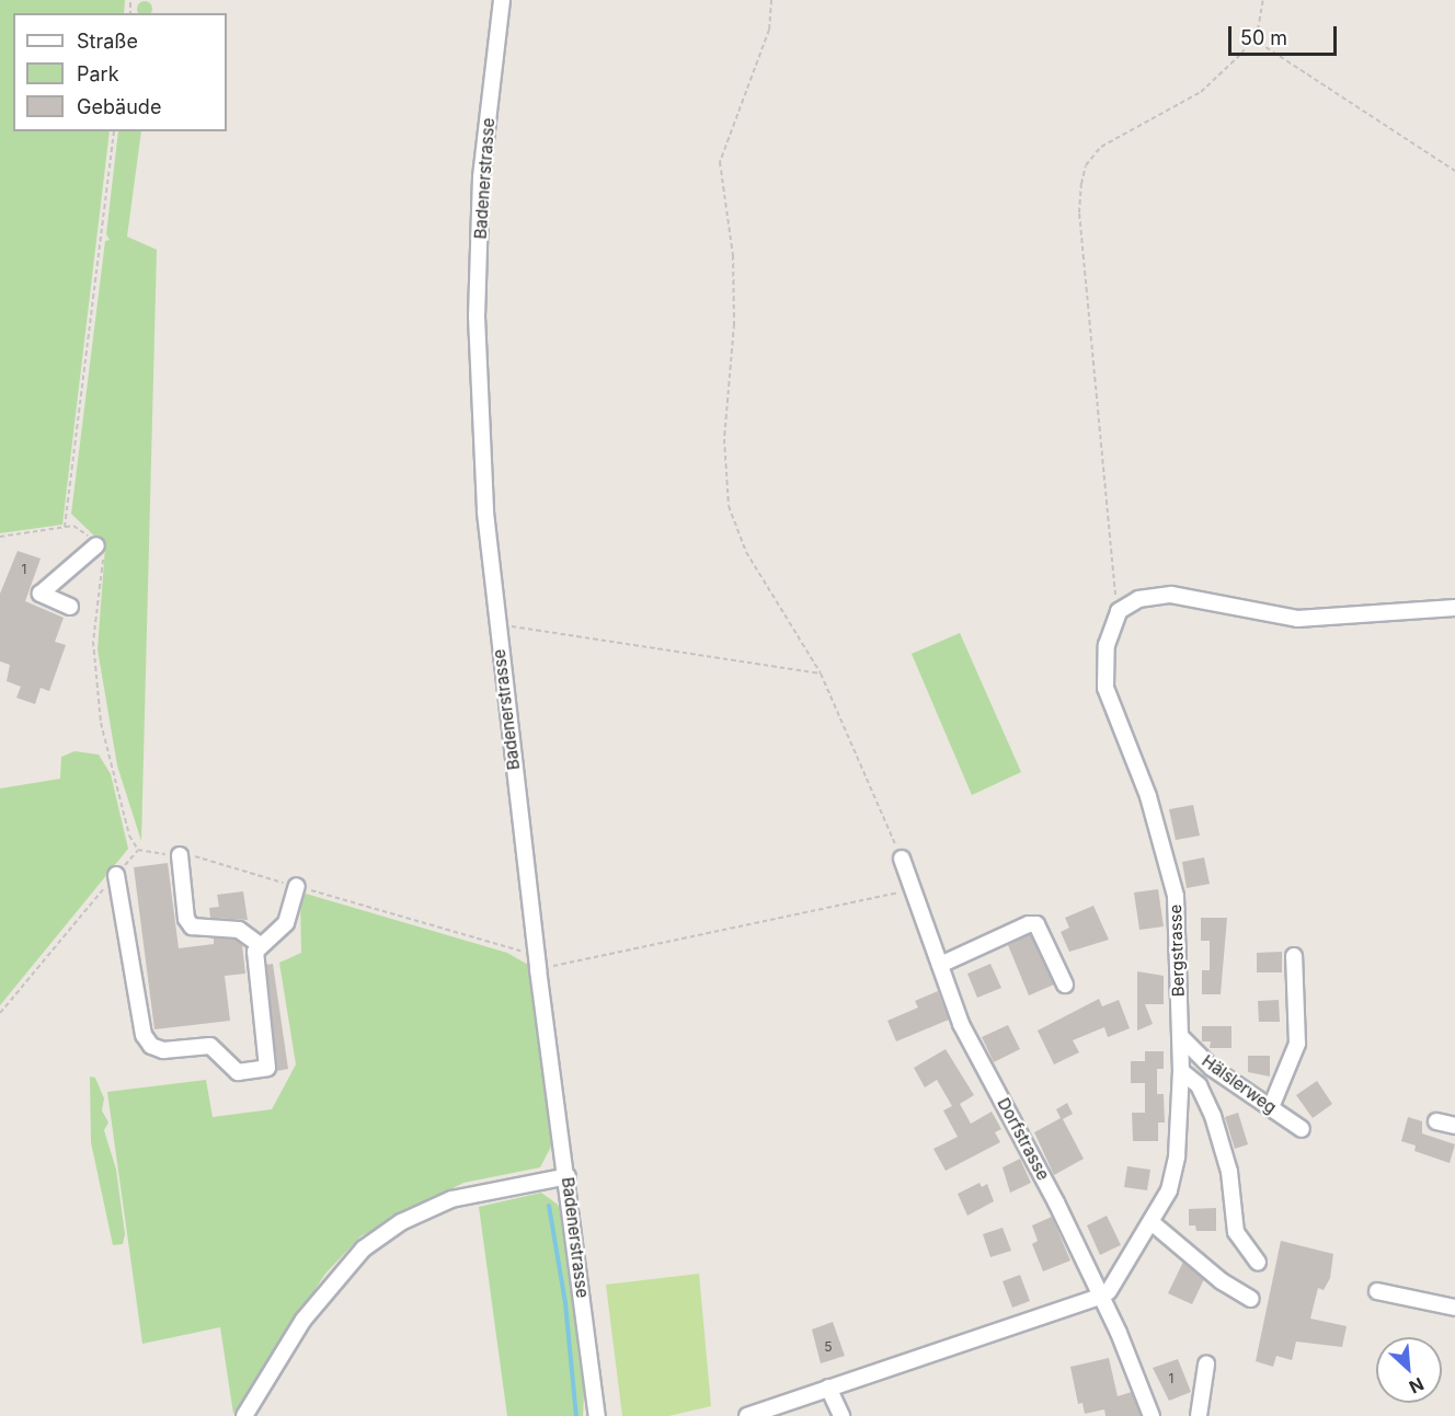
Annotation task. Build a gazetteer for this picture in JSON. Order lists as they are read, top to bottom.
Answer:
{
  "streets": {
    "street": [
      "Badenerstrasse",
      "Bergstrasse",
      "Hälslerweg",
      "Dorfstrasse"
    ]
  },
  "crossings": [
    ["Bergstrasse", "Hälslerweg"],
    ["Bergstrasse", "Dorfstrasse"]
  ],
  "house_numbers": ["1", "5", "1"],
  "legend": ["Straße", "Park", "Gebäude"],
  "scale_bar": "50 m",
  "north": "bottom right"
}
